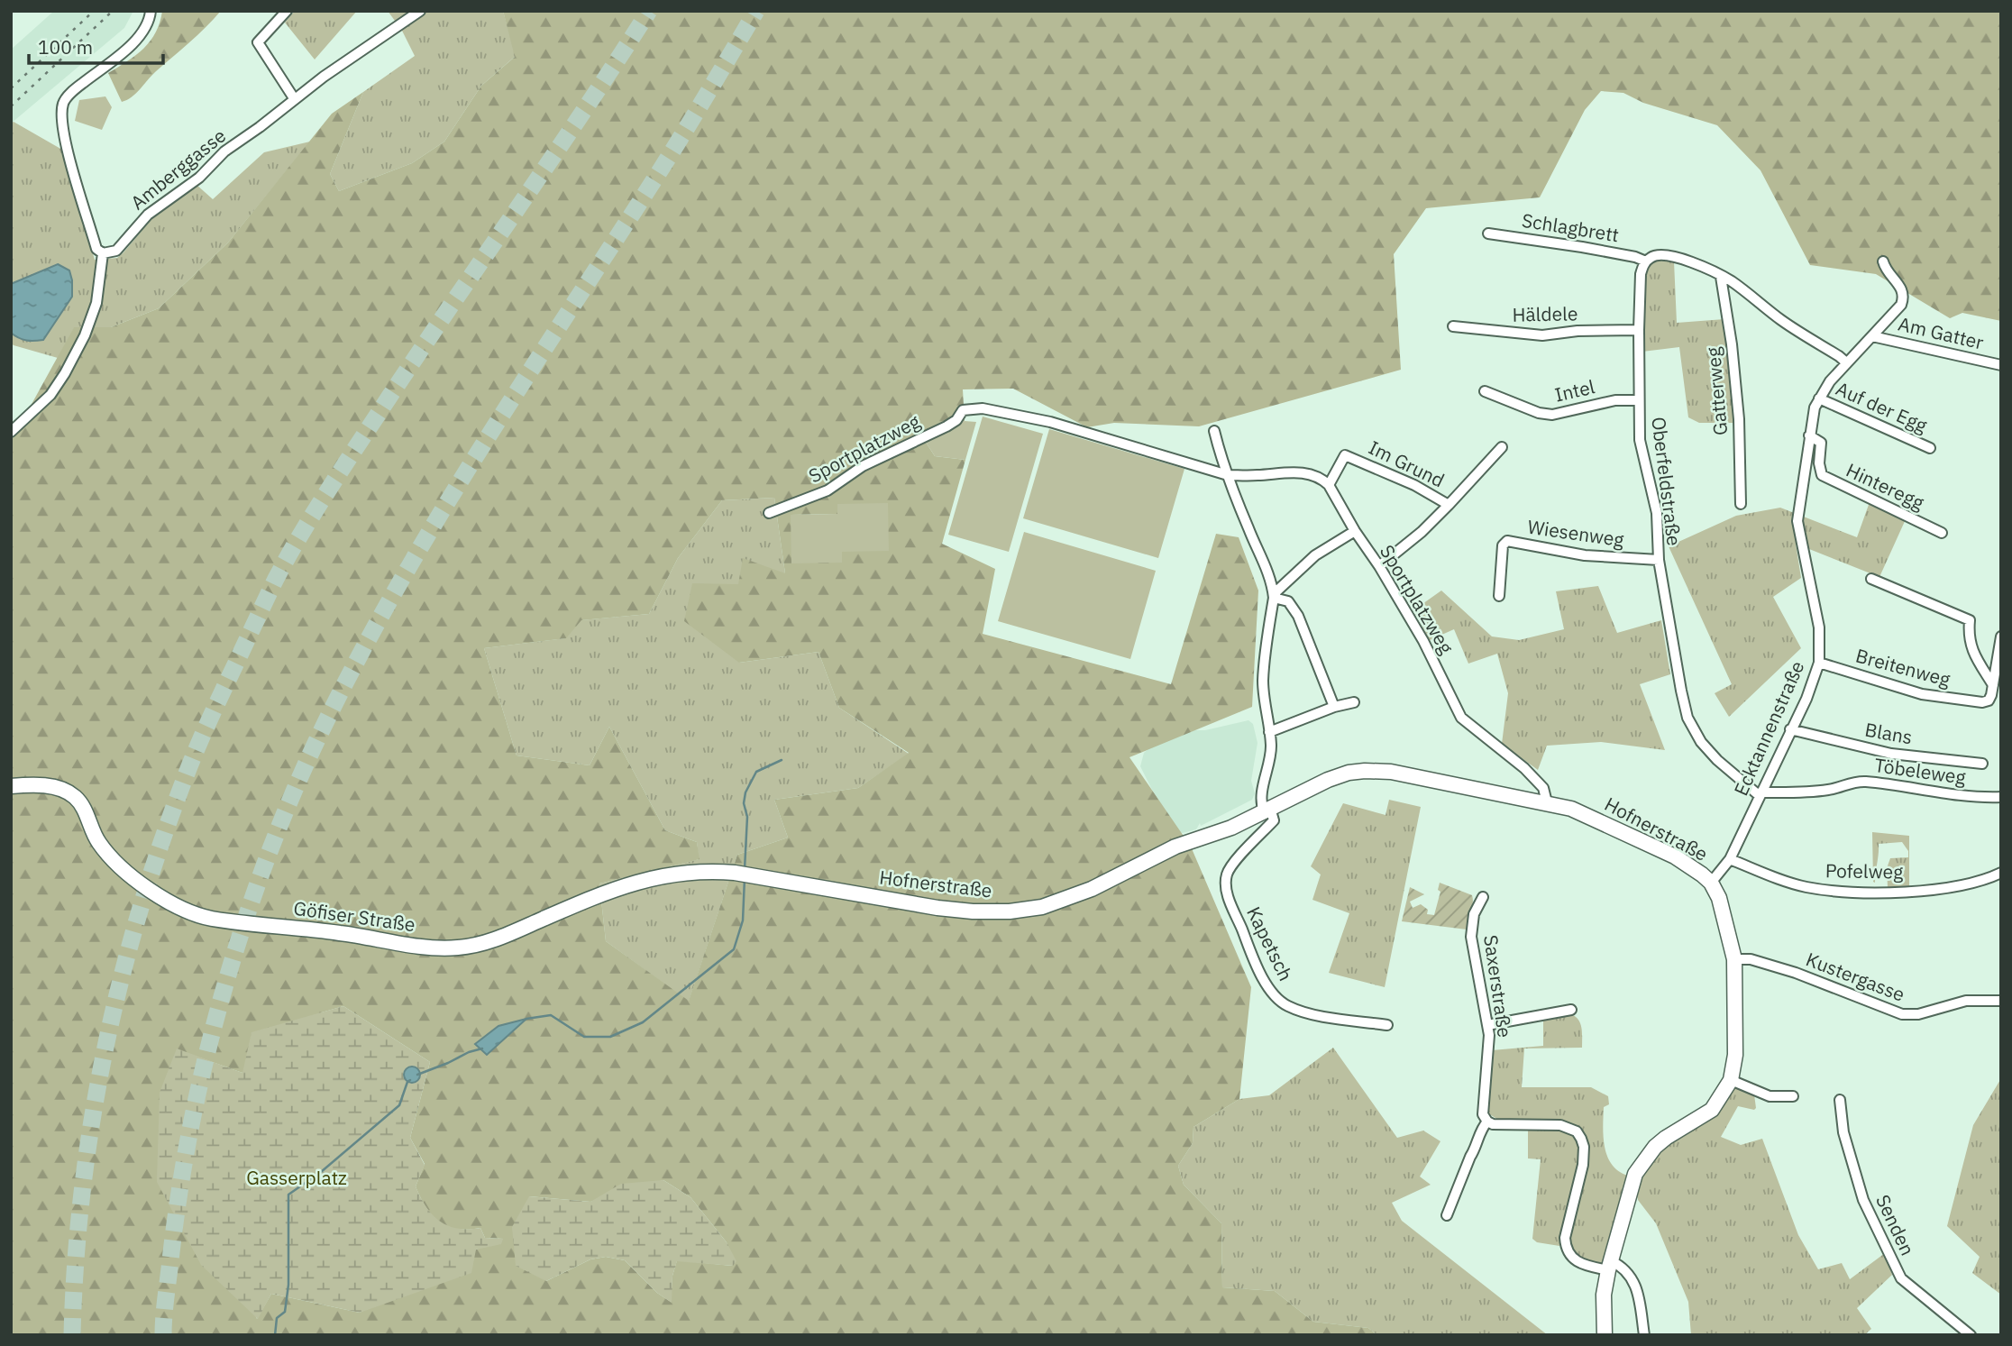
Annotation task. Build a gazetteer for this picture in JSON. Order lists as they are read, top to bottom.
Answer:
{
  "streets": {
    "main road": ["Hofnerstraße", "Göfiser Straße"],
    "street": [
      "Amberggasse",
      "Schlagbrett",
      "Häldele",
      "Am Gatter",
      "Intel",
      "Gatterweg",
      "Auf der Egg",
      "Sportplatzweg",
      "Im Grund",
      "Oberfeldstraße",
      "Hinteregg",
      "Wiesenweg",
      "Breitenweg",
      "Ecktannenstraße",
      "Blans",
      "Töbeleweg",
      "Pofelweg",
      "Kapetsch",
      "Kustergasse",
      "Saxerstraße",
      "Senden"
    ]
  },
  "crossings": [
    ["Schlagbrett", "Oberfeldstraße"],
    ["Häldele", "Oberfeldstraße"],
    ["Am Gatter", "Ecktannenstraße"],
    ["Intel", "Oberfeldstraße"],
    ["Auf der Egg", "Ecktannenstraße"],
    ["Sportplatzweg", "Im Grund"],
    ["Sportplatzweg", "Hofnerstraße"],
    ["Oberfeldstraße", "Wiesenweg"],
    ["Oberfeldstraße", "Ecktannenstraße"],
    ["Oberfeldstraße", "Töbeleweg"],
    ["Hinteregg", "Ecktannenstraße"],
    ["Breitenweg", "Ecktannenstraße"],
    ["Ecktannenstraße", "Blans"],
    ["Ecktannenstraße", "Töbeleweg"],
    ["Ecktannenstraße", "Hofnerstraße"],
    ["Ecktannenstraße", "Pofelweg"],
    ["Hofnerstraße", "Göfiser Straße"],
    ["Hofnerstraße", "Kapetsch"],
    ["Hofnerstraße", "Kustergasse"]
  ],
  "parks": ["Gasserplatz"],
  "scale_bar": "100 m"
}
